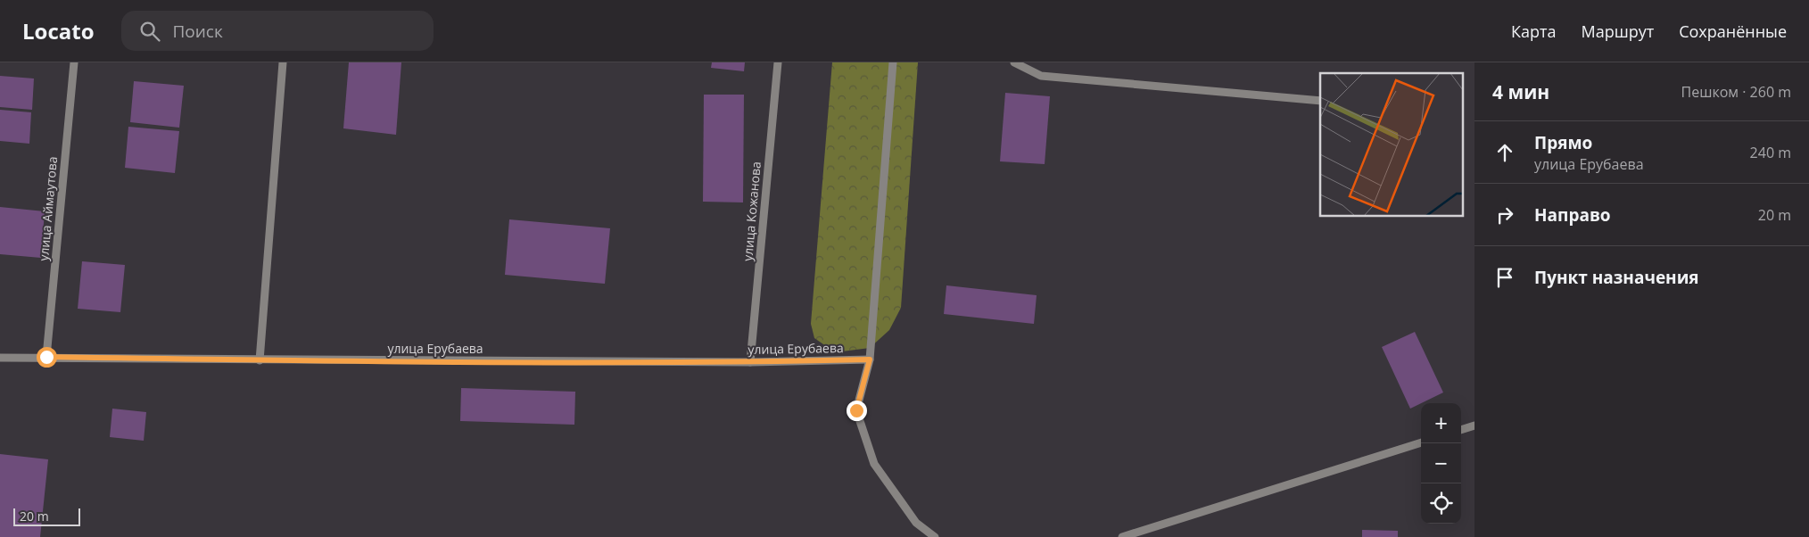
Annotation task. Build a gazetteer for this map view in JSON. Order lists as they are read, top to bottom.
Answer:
{
  "streets": {
    "street": ["улица Аймаутова", "улица Кожанова", "улица Ерубаева"]
  },
  "crossings": [
    ["улица Аймаутова", "улица Ерубаева"],
    ["улица Кожанова", "улица Ерубаева"]
  ],
  "scale_bar": "20 m",
  "page": {
    "header": "Locato",
    "search": "Поиск",
    "nav": ["Карта", "Маршрут", "Сохранённые"],
    "heading": ["4 мин", "Пешком · 260 m"],
    "list": [
      ["Прямо", "улица Ерубаева", "240 m"],
      ["Направо", "20 m"],
      "Пункт назначения"
    ],
    "map_buttons": ["+", "−"],
    "scale": "20 m"
  }
}
